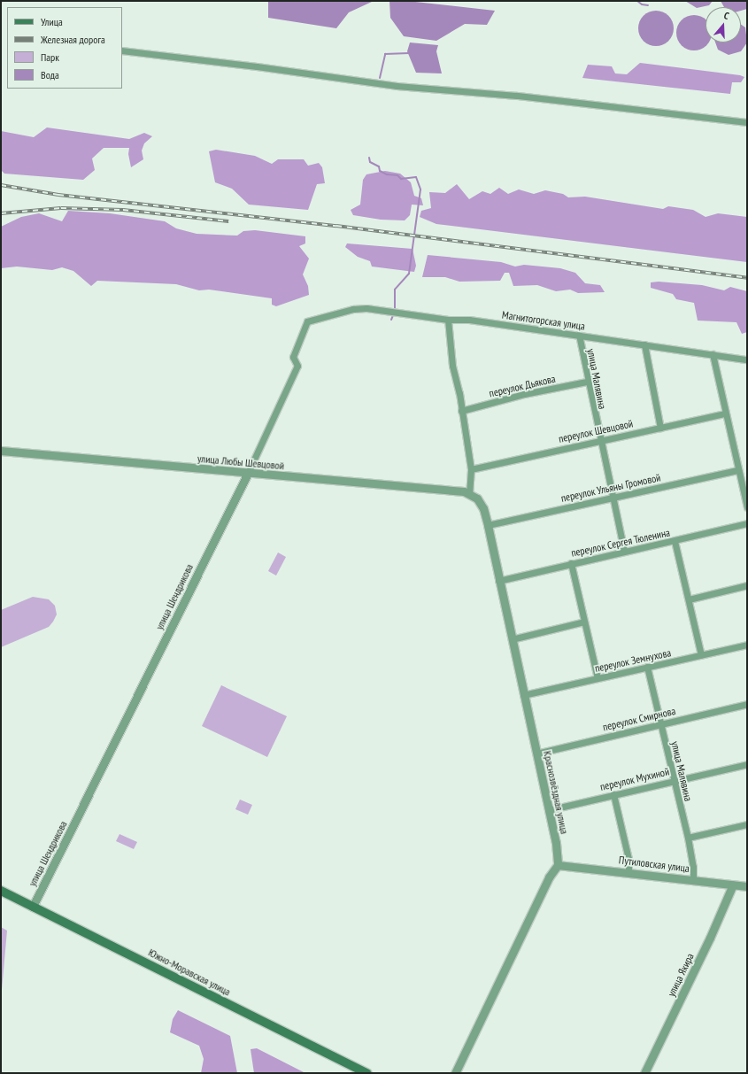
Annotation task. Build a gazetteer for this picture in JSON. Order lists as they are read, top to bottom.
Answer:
{
  "streets": {
    "main road": ["Южно-Моравская улица"],
    "street": [
      "Магнитогорская улица",
      "улица Малявина",
      "переулок Дьякова",
      "переулок Шевцовой",
      "улица Любы Шевцовой",
      "переулок Ульяны Громовой",
      "переулок Сергея Тюленина",
      "улица Шендрикова",
      "переулок Земнухова",
      "переулок Смирнова",
      "переулок Мухиной",
      "Краснозвёздная улица",
      "Путиловская улица",
      "улица Якира"
    ]
  },
  "crossings": [
    ["Магнитогорская улица", "улица Малявина"],
    ["Магнитогорская улица", "улица Шендрикова"],
    ["улица Малявина", "переулок Дьякова"],
    ["улица Малявина", "переулок Шевцовой"],
    ["улица Малявина", "переулок Ульяны Громовой"],
    ["улица Малявина", "переулок Сергея Тюленина"],
    ["улица Малявина", "переулок Земнухова"],
    ["улица Малявина", "переулок Смирнова"],
    ["улица Малявина", "переулок Мухиной"],
    ["улица Малявина", "Путиловская улица"],
    ["улица Любы Шевцовой", "улица Шендрикова"],
    ["улица Любы Шевцовой", "Краснозвёздная улица"],
    ["переулок Ульяны Громовой", "Краснозвёздная улица"],
    ["переулок Сергея Тюленина", "Краснозвёздная улица"],
    ["улица Шендрикова", "Южно-Моравская улица"],
    ["переулок Земнухова", "Краснозвёздная улица"],
    ["переулок Смирнова", "Краснозвёздная улица"],
    ["переулок Мухиной", "Краснозвёздная улица"],
    ["Краснозвёздная улица", "Путиловская улица"],
    ["Путиловская улица", "улица Якира"]
  ],
  "legend": [
    "Улица",
    "Железная дорога",
    "Парк",
    "Вода"
  ],
  "north": "top"
}
